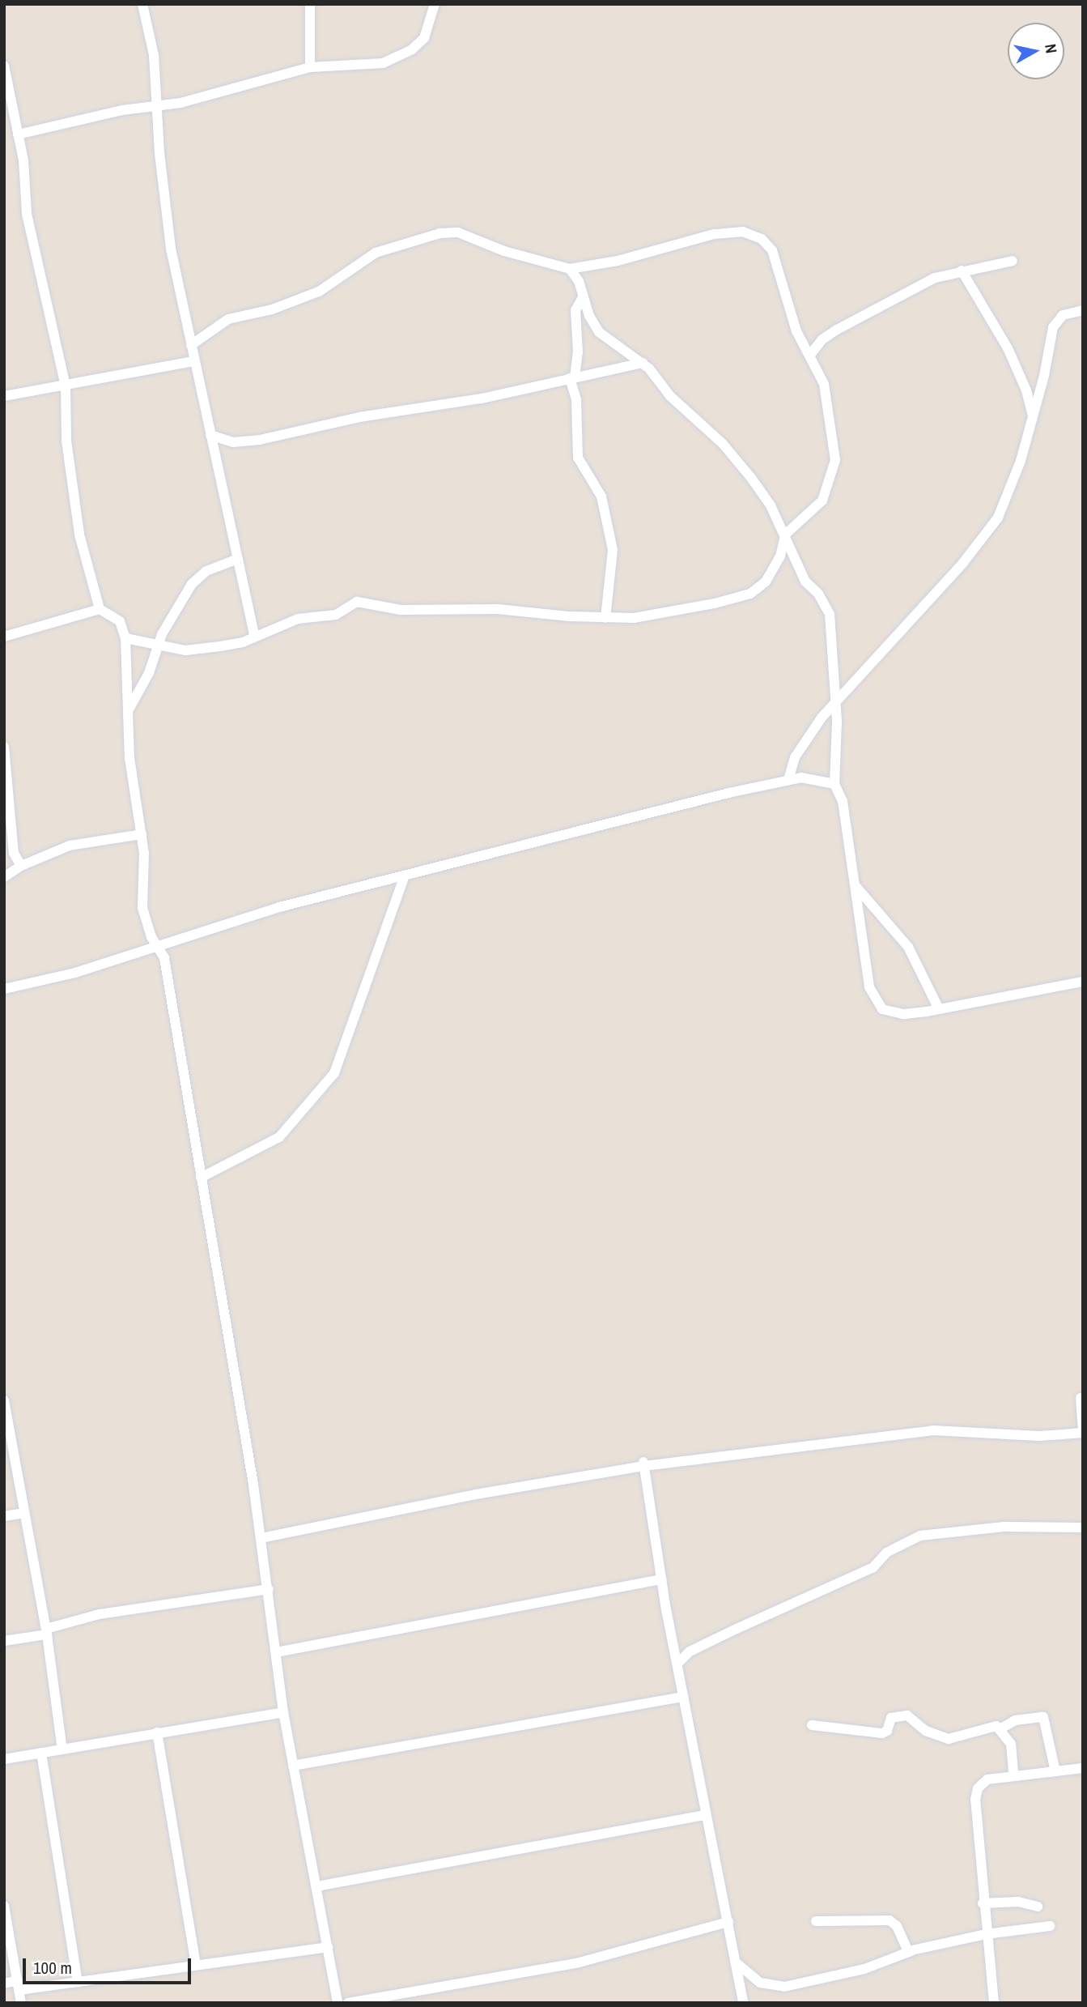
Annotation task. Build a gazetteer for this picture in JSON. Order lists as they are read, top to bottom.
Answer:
{
  "scale_bar": "100 m",
  "north": "right"
}
